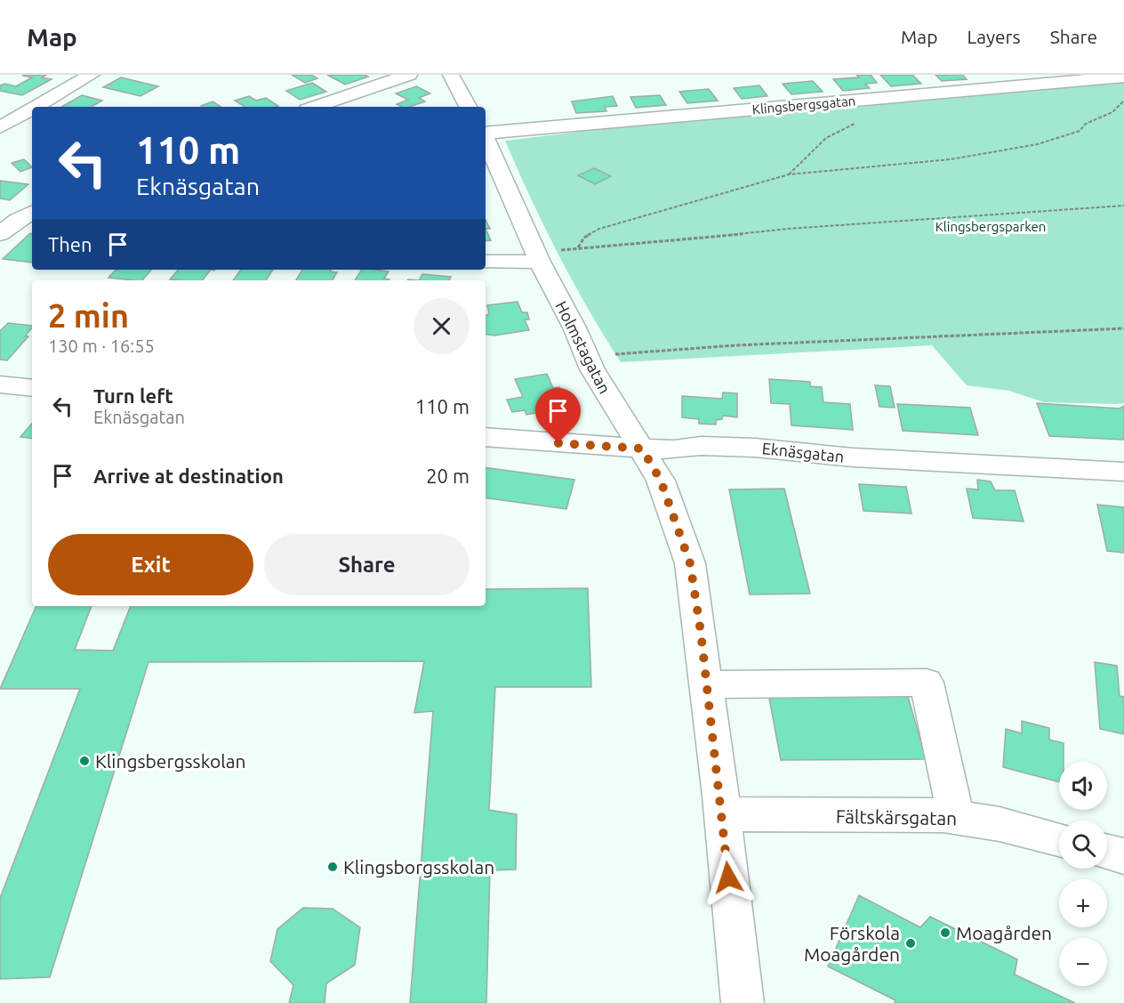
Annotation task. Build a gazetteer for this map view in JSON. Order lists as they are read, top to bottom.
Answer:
{
  "streets": {
    "street": [
      "Klingsbergsgatan",
      "Holmstagatan",
      "Eknäsgatan",
      "Fältskärsgatan"
    ]
  },
  "crossings": [
    ["Holmstagatan", "Eknäsgatan"],
    ["Holmstagatan", "Fältskärsgatan"]
  ],
  "parks": ["Klingsbergsparken"],
  "places": [
    "Klingsbergsskolan",
    "Klingsborgsskolan",
    "Moagården",
    "Förskola Moagården"
  ],
  "page": {
    "header": "Map",
    "nav": ["Map", "Layers", "Share"],
    "turn": ["110 m", "Eknäsgatan"],
    "then": "Then",
    "heading": ["2 min", "130 m · 16:55"],
    "list": [
      {
        "name": "Turn left",
        "note": "Eknäsgatan",
        "value": "110 m"
      },
      {
        "name": "Arrive at destination",
        "value": "20 m"
      }
    ],
    "buttons": ["Exit", "Share"],
    "map_buttons": ["+", "−"]
  }
}
